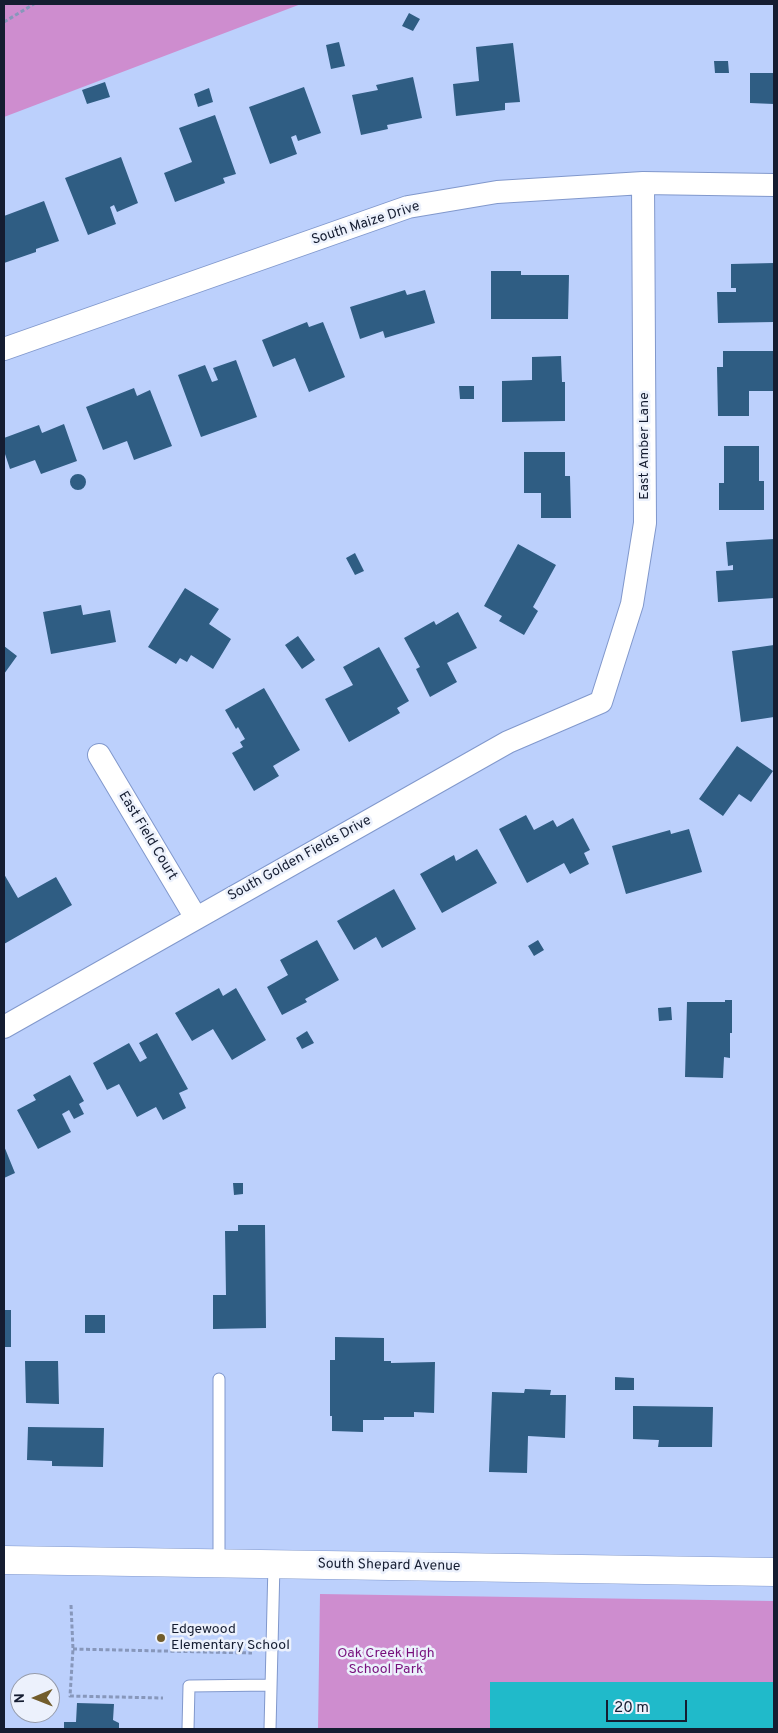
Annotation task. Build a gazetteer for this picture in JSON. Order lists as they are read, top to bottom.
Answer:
{
  "streets": {
    "street": [
      "South Maize Drive",
      "East Amber Lane",
      "East Field Court",
      "South Golden Fields Drive",
      "South Shepard Avenue"
    ]
  },
  "crossings": [
    ["South Maize Drive", "East Amber Lane"],
    ["East Amber Lane", "South Golden Fields Drive"],
    ["East Field Court", "South Golden Fields Drive"]
  ],
  "parks": ["Oak Creek High School Park"],
  "places": ["Edgewood Elementary School"],
  "scale_bar": "20 m",
  "north": "left"
}
